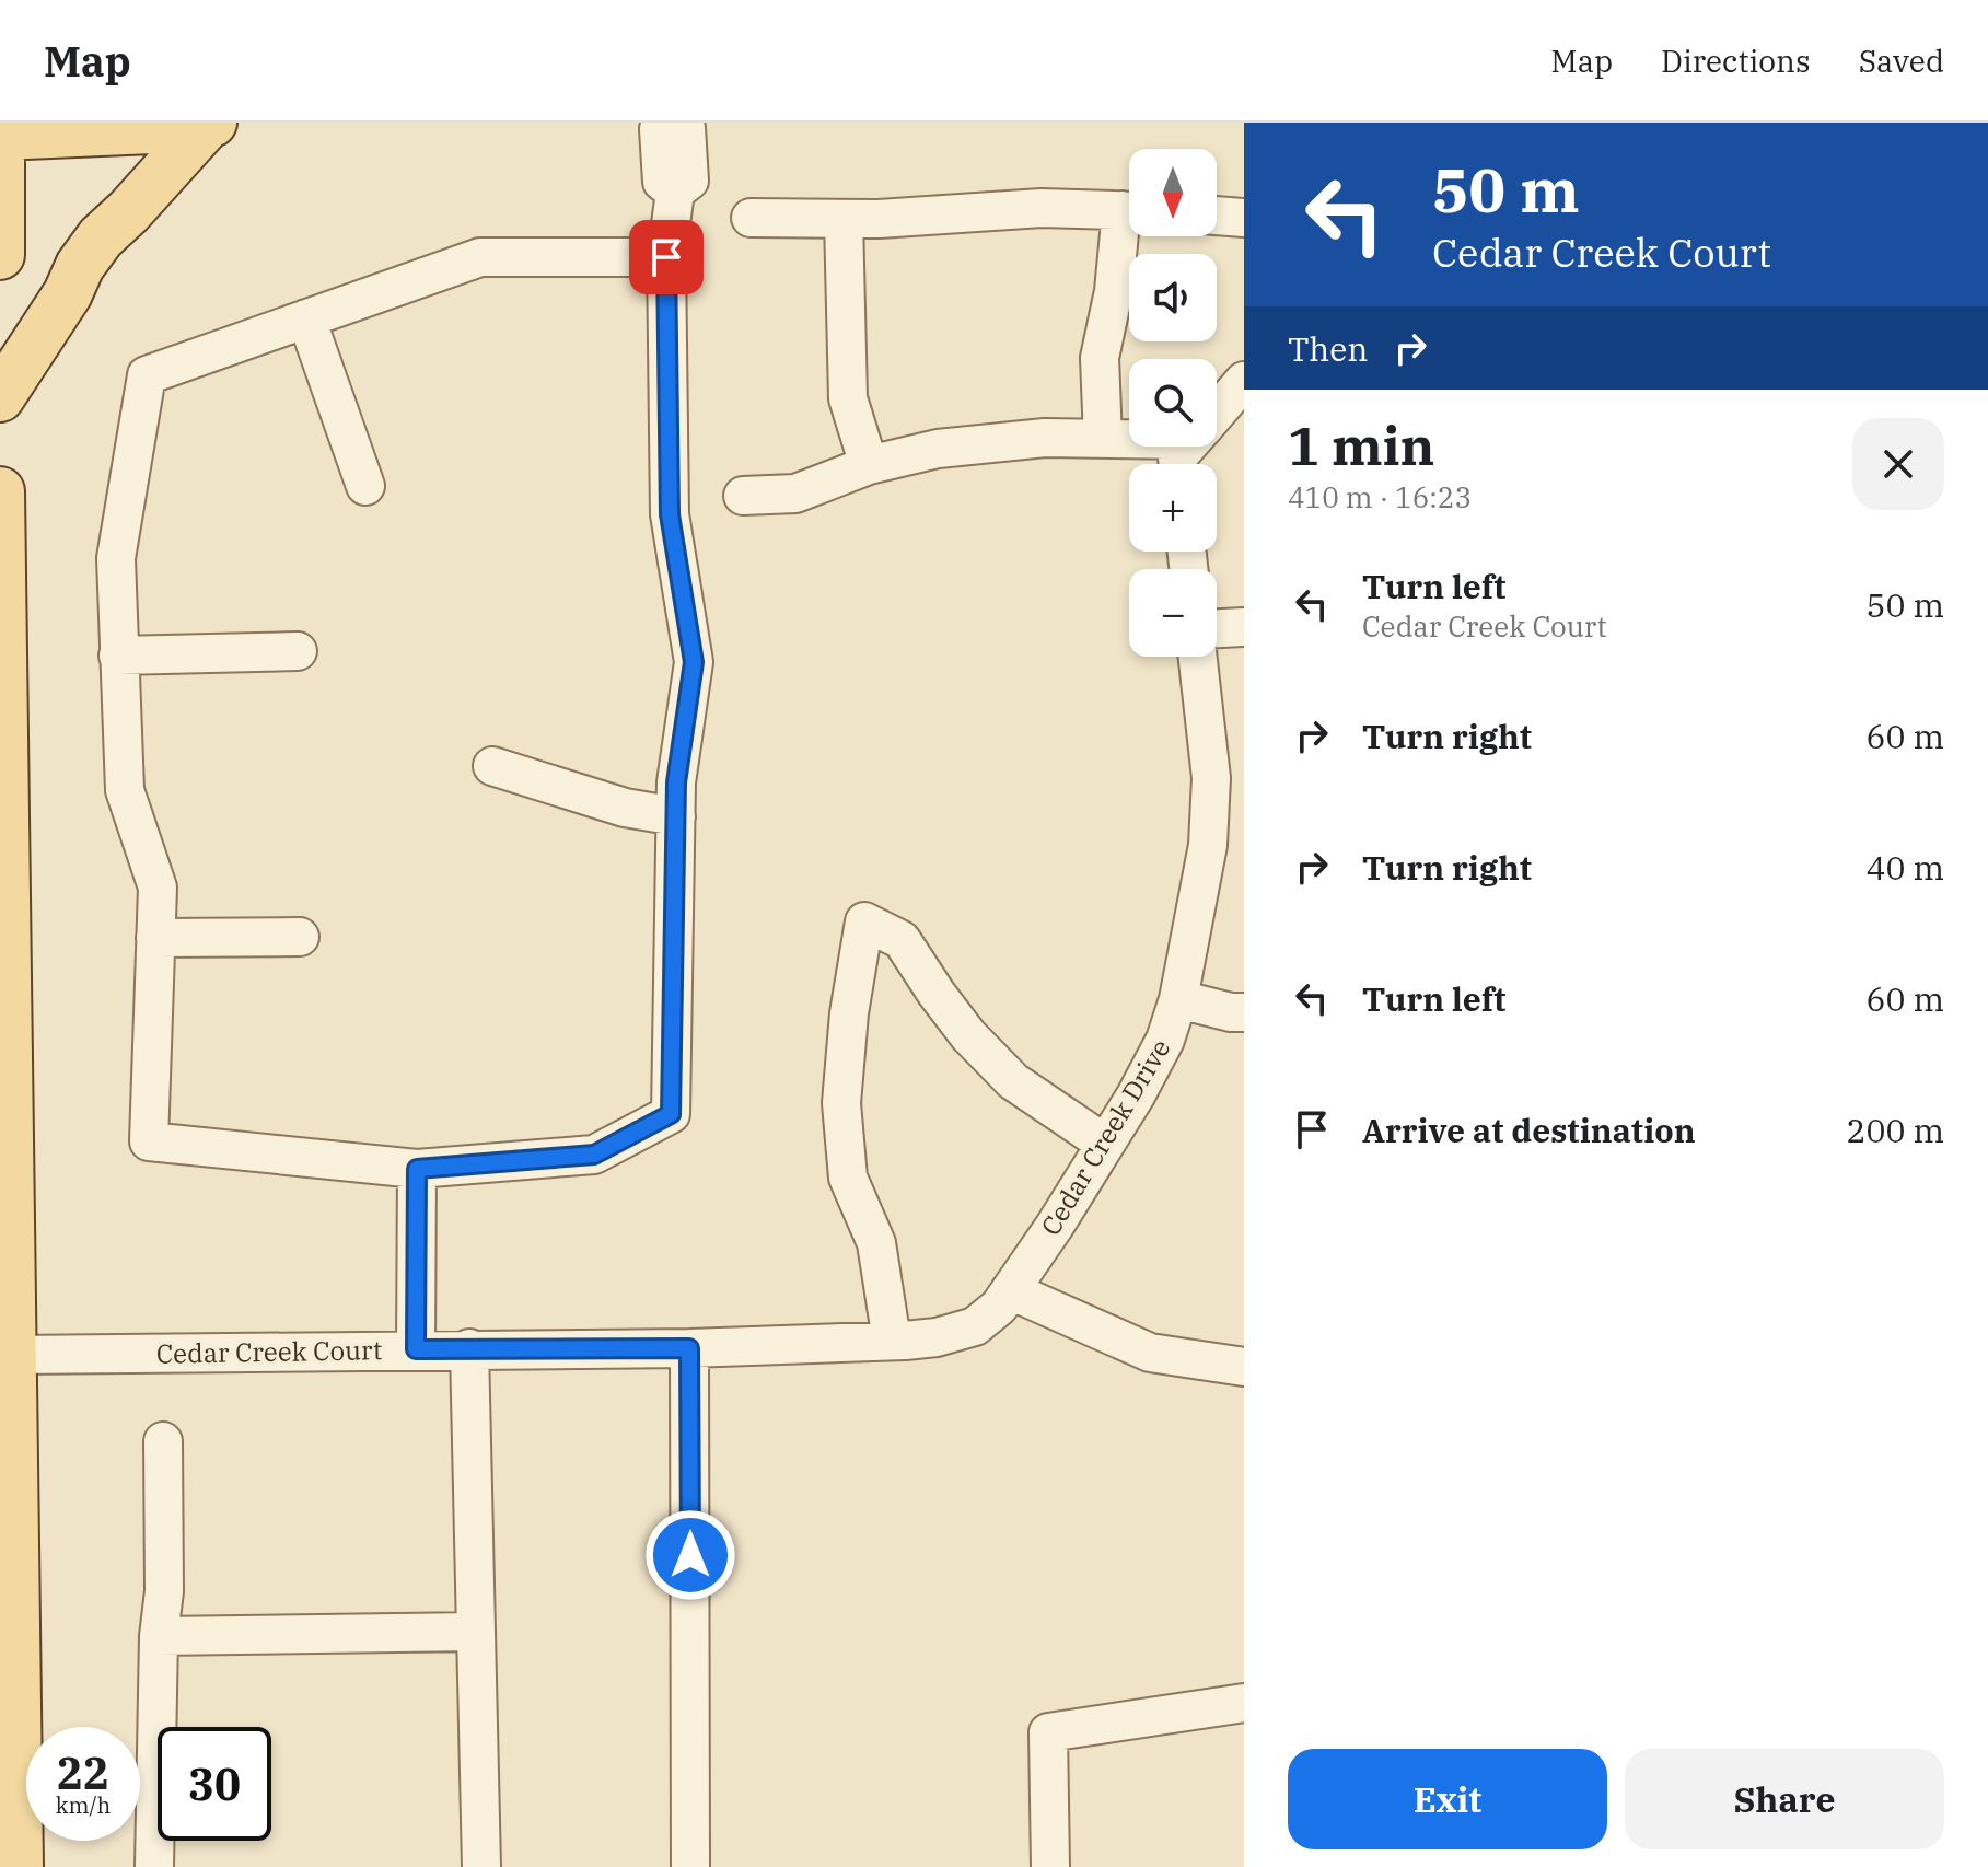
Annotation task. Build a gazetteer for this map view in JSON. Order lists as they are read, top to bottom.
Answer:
{
  "streets": {
    "street": ["Cedar Creek Drive", "Cedar Creek Court"]
  },
  "crossings": [
    ["Cedar Creek Drive", "Cedar Creek Court"]
  ],
  "north": "bottom",
  "page": {
    "header": "Map",
    "nav": ["Map", "Directions", "Saved"],
    "turn": ["50 m", "Cedar Creek Court"],
    "map_buttons": ["+", "−"],
    "then": "Then",
    "heading": ["1 min", "410 m · 16:23"],
    "list": [
      {
        "name": "Turn left",
        "note": "Cedar Creek Court",
        "value": "50 m"
      },
      {
        "name": "Turn right",
        "value": "60 m"
      },
      {
        "name": "Turn right",
        "value": "40 m"
      },
      {
        "name": "Turn left",
        "value": "60 m"
      },
      {
        "name": "Arrive at destination",
        "value": "200 m"
      }
    ],
    "speed": "22 km/h",
    "limit": "30",
    "buttons": ["Exit", "Share"]
  }
}
